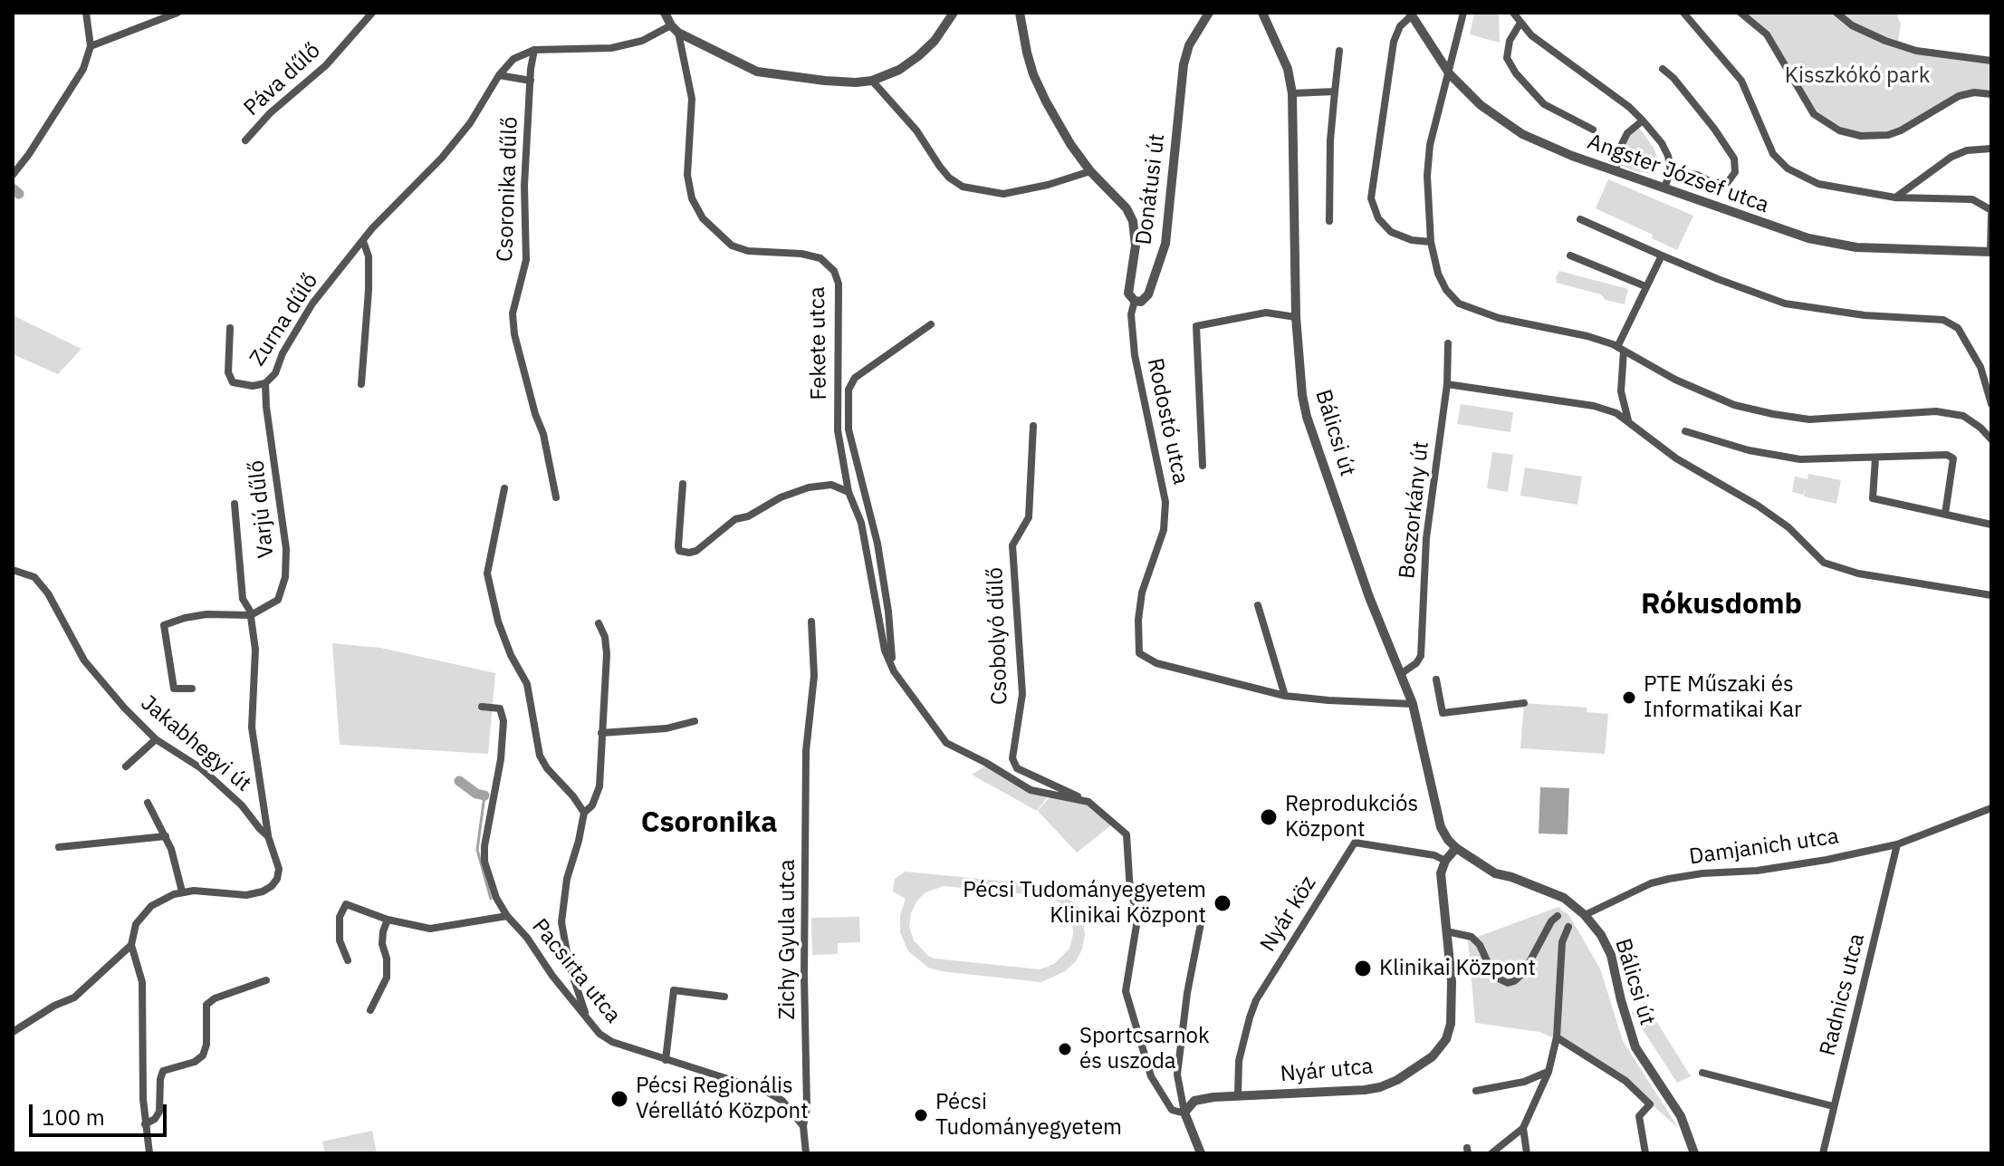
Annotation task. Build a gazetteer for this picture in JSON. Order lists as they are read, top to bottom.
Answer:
{
  "streets": {
    "street": [
      "Páva dűlő",
      "Angster József utca",
      "Csoronika dűlő",
      "Donátusi út",
      "Zurna dűlő",
      "Fekete utca",
      "Rodostó utca",
      "Bálicsi út",
      "Varjú dűlő",
      "Boszorkány út",
      "Csobolyó dűlő",
      "Jakabhegyi út",
      "Damjanich utca",
      "Nyár köz",
      "Zichy Gyula utca",
      "Pacsirta utca",
      "Radnics utca",
      "Nyár utca"
    ]
  },
  "crossings": [
    ["Csoronika dűlő", "Zurna dűlő"],
    ["Donátusi út", "Rodostó utca"],
    ["Zurna dűlő", "Varjú dűlő"],
    ["Fekete utca", "Csobolyó dűlő"],
    ["Fekete utca", "Nyár utca"],
    ["Rodostó utca", "Bálicsi út"],
    ["Bálicsi út", "Boszorkány út"],
    ["Bálicsi út", "Damjanich utca"],
    ["Varjú dűlő", "Jakabhegyi út"],
    ["Damjanich utca", "Radnics utca"],
    ["Nyár köz", "Nyár utca"],
    ["Zichy Gyula utca", "Pacsirta utca"]
  ],
  "districts": ["Rókusdomb", "Csoronika"],
  "parks": ["Kisszkókó park"],
  "places": [
    "PTE Műszaki és Informatikai Kar",
    "Reprodukciós Központ",
    "Pécsi Tudományegyetem Klinikai Központ",
    "Klinikai Központ",
    "Sportcsarnok és uszoda",
    "Pécsi Regionális Vérellátó Központ",
    "Pécsi Tudományegyetem"
  ],
  "scale_bar": "100 m"
}
